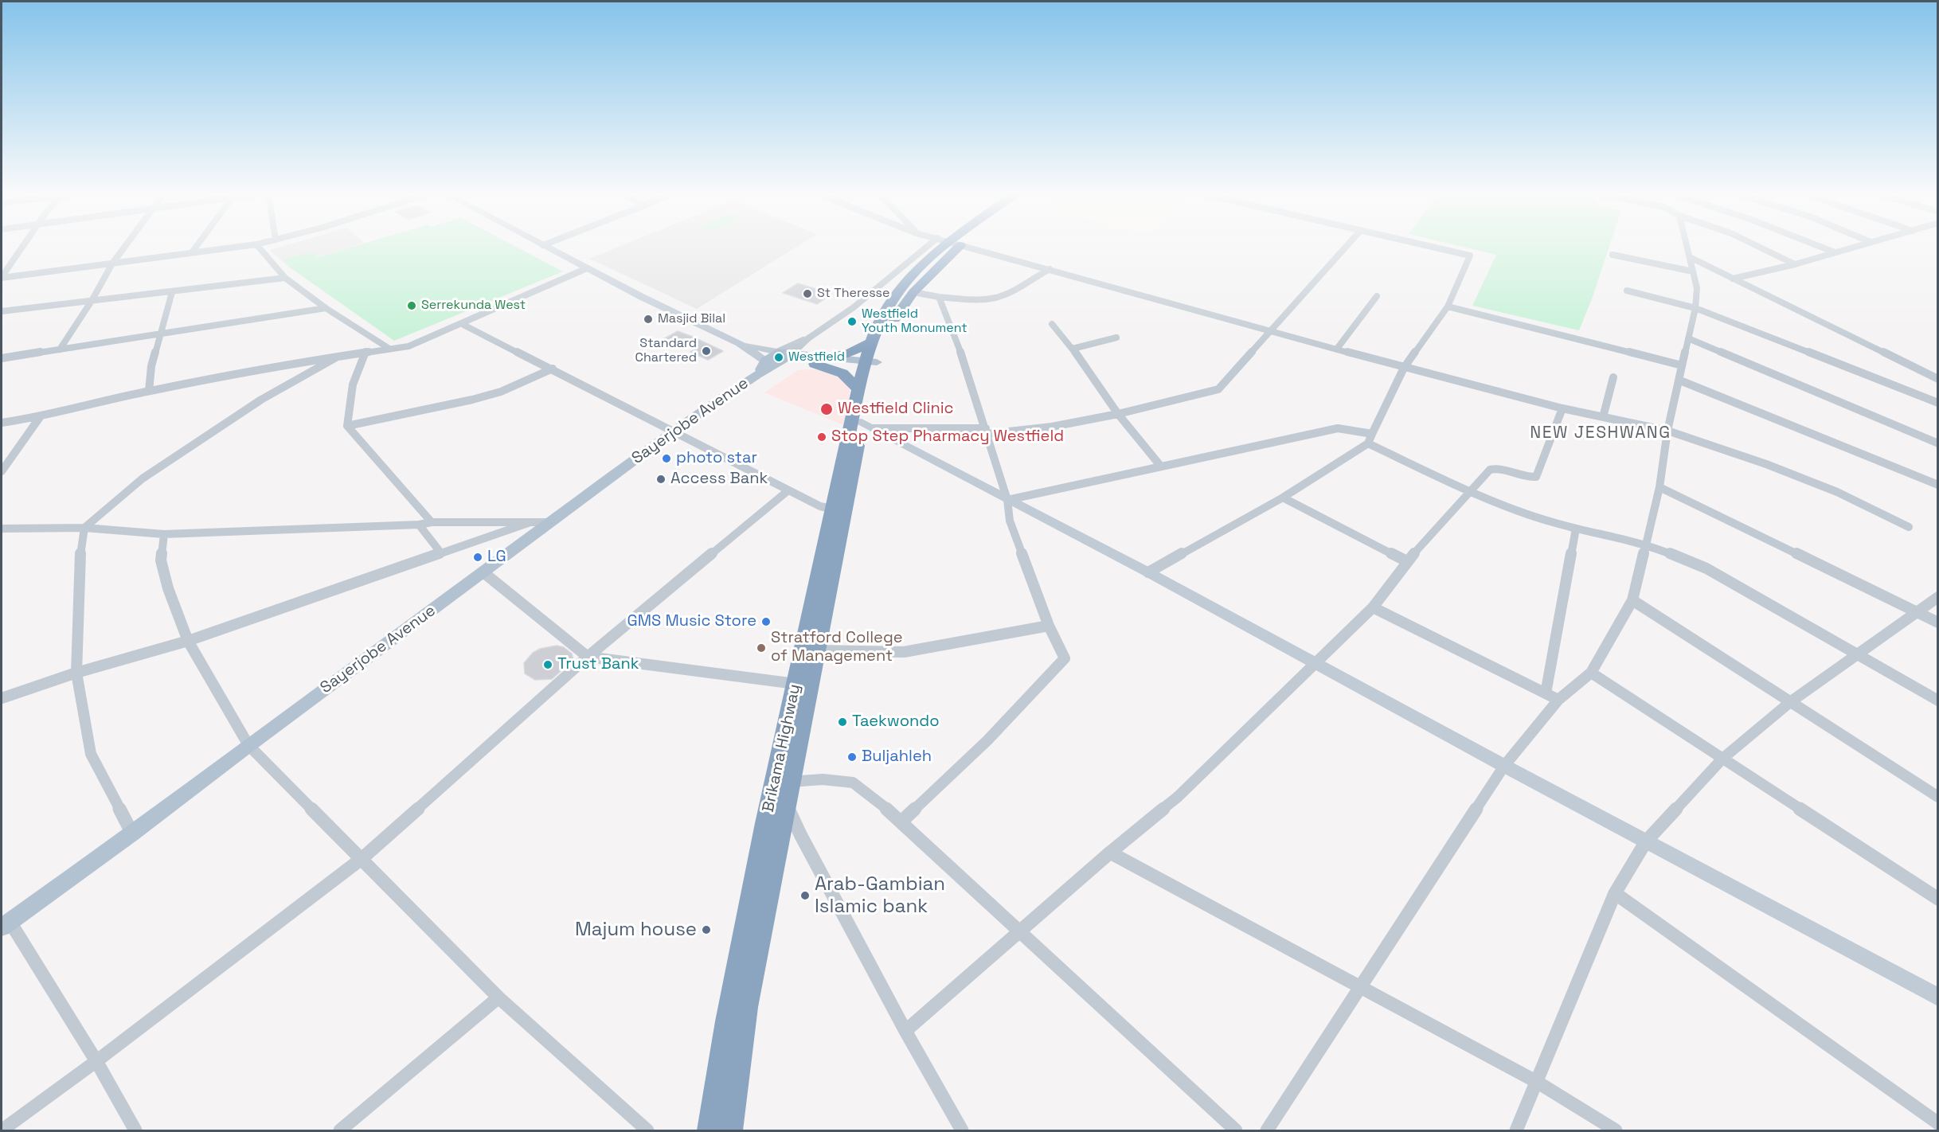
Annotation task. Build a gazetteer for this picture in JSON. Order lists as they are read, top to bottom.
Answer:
{
  "streets": {
    "highway": ["Brikama Highway"],
    "main road": ["Sayerjobe Avenue"]
  },
  "districts": ["NEW JESHWANG"],
  "places": [
    "St Theresse",
    "Serrekunda West",
    "Masjid Bilal",
    "Westfield Youth Monument",
    "Standard Chartered",
    "Westfield",
    "Westfield Clinic",
    "Stop Step Pharmacy Westfield",
    "photo star",
    "Access Bank",
    "LG",
    "GMS Music Store",
    "Stratford College of Management",
    "Trust Bank",
    "Taekwondo",
    "Buljahleh",
    "Arab-Gambian Islamic bank",
    "Majum house"
  ]
}
